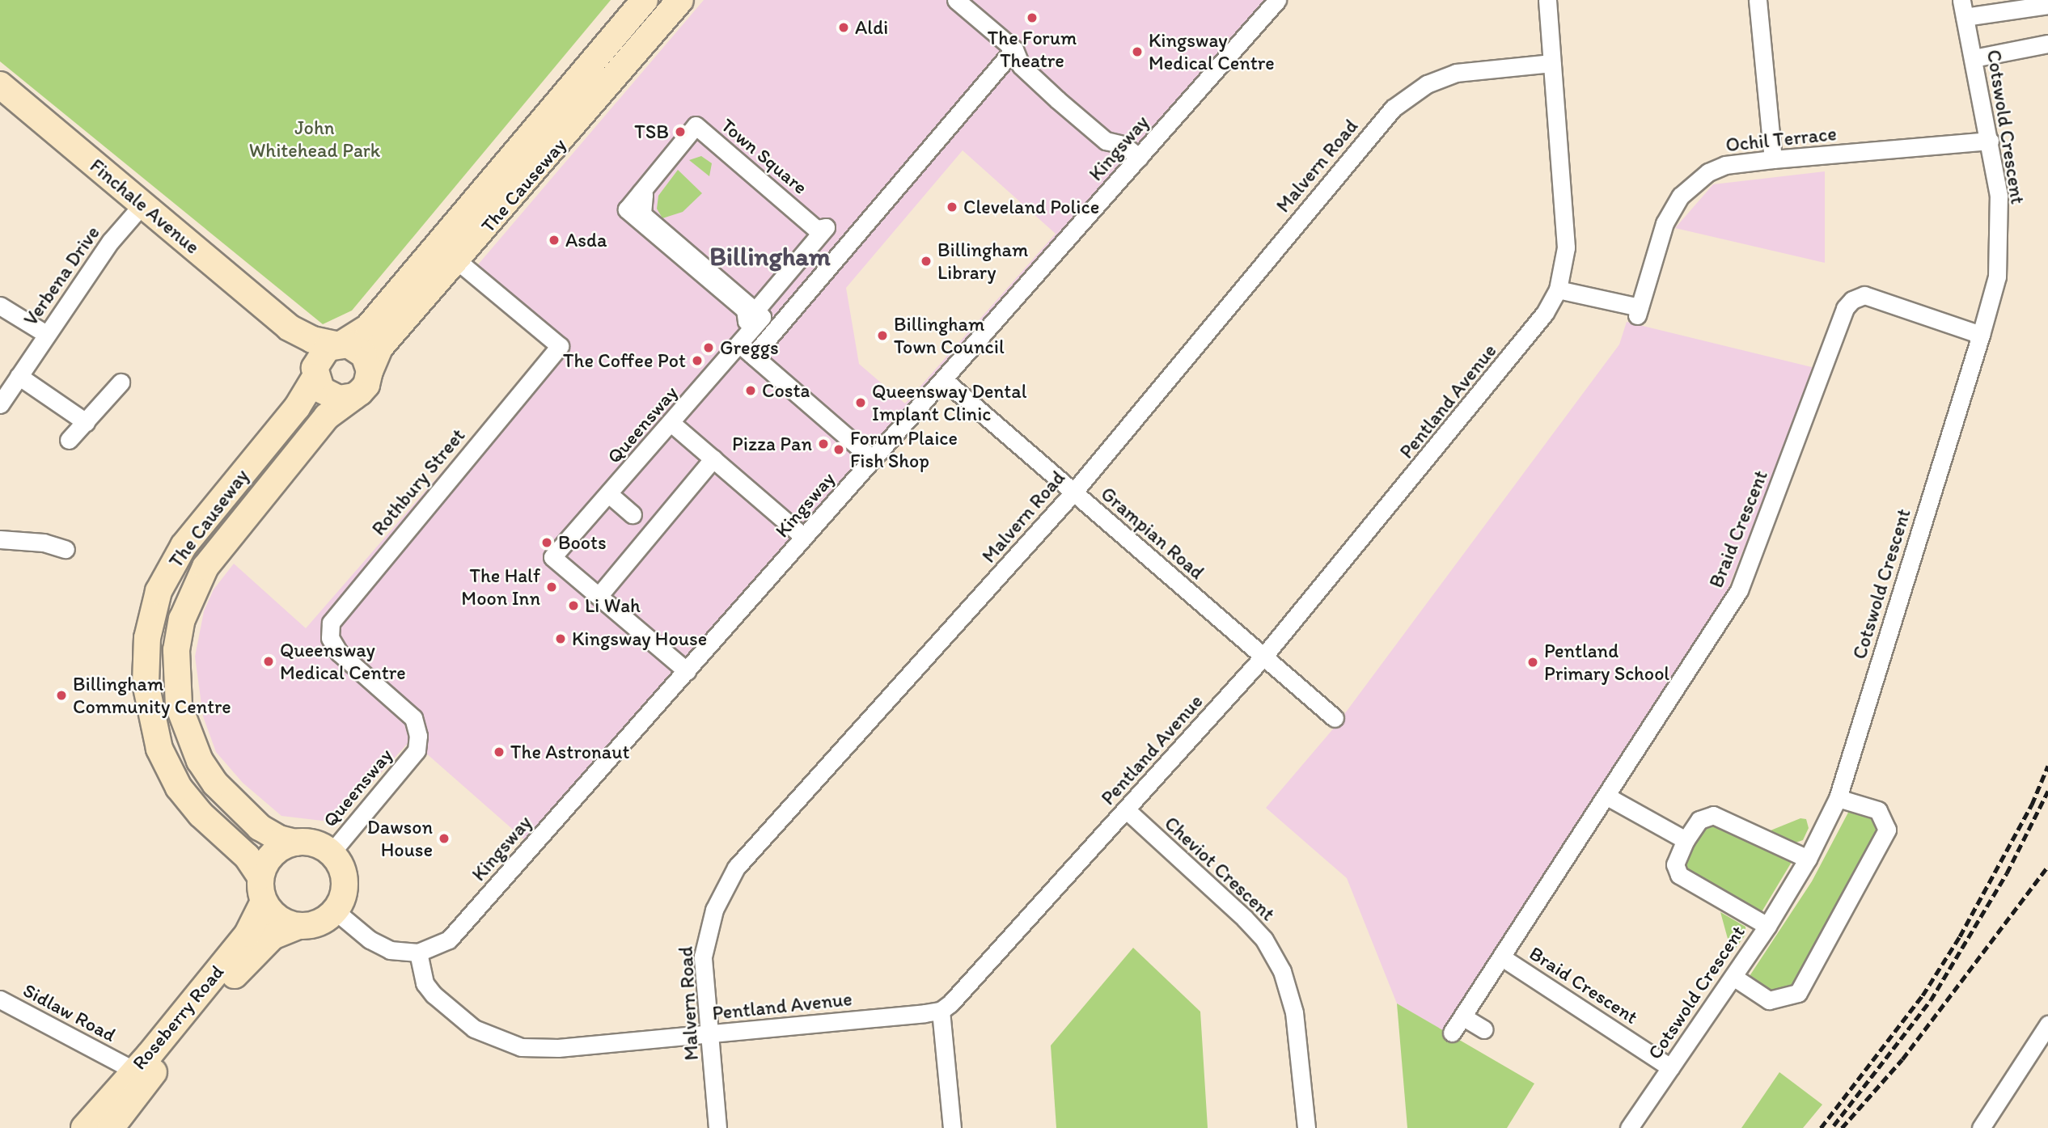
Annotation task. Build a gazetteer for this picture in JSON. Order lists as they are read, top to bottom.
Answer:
{
  "streets": {
    "street": [
      "Cotswold Crescent",
      "Ochil Terrace",
      "Kingsway",
      "Malvern Road",
      "The Causeway",
      "Finchale Avenue",
      "Verbena Drive",
      "Pentland Avenue",
      "Queensway",
      "Rothbury Street",
      "Braid Crescent",
      "Grampian Road",
      "Cheviot Crescent",
      "Sidlaw Road",
      "Roseberry Road"
    ]
  },
  "crossings": [
    ["Cotswold Crescent", "Ochil Terrace"],
    ["Cotswold Crescent", "Braid Crescent"],
    ["Ochil Terrace", "Pentland Avenue"],
    ["Kingsway", "The Causeway"],
    ["Kingsway", "Pentland Avenue"],
    ["Kingsway", "Queensway"],
    ["Kingsway", "Grampian Road"],
    ["Kingsway", "Roseberry Road"],
    ["Malvern Road", "Pentland Avenue"],
    ["Malvern Road", "Grampian Road"],
    ["The Causeway", "Finchale Avenue"],
    ["The Causeway", "Queensway"],
    ["The Causeway", "Rothbury Street"],
    ["The Causeway", "Roseberry Road"],
    ["Finchale Avenue", "Verbena Drive"],
    ["Pentland Avenue", "Grampian Road"],
    ["Pentland Avenue", "Cheviot Crescent"],
    ["Queensway", "Rothbury Street"],
    ["Queensway", "Roseberry Road"],
    ["Sidlaw Road", "Roseberry Road"]
  ],
  "districts": ["Billingham"],
  "parks": ["John Whitehead Park"],
  "places": [
    "The Forum Theatre",
    "Aldi",
    "Kingsway Medical Centre",
    "TSB",
    "Cleveland Police",
    "Asda",
    "Billingham Library",
    "Billingham Town Council",
    "Greggs",
    "The Coffee Pot",
    "Costa",
    "Queensway Dental Implant Clinic",
    "Pizza Pan",
    "Forum Plaice Fish Shop",
    "Boots",
    "The Half Moon Inn",
    "Li Wah",
    "Kingsway House",
    "Queensway Medical Centre",
    "Pentland Primary School",
    "Billingham Community Centre",
    "The Astronaut",
    "Dawson House"
  ]
}
